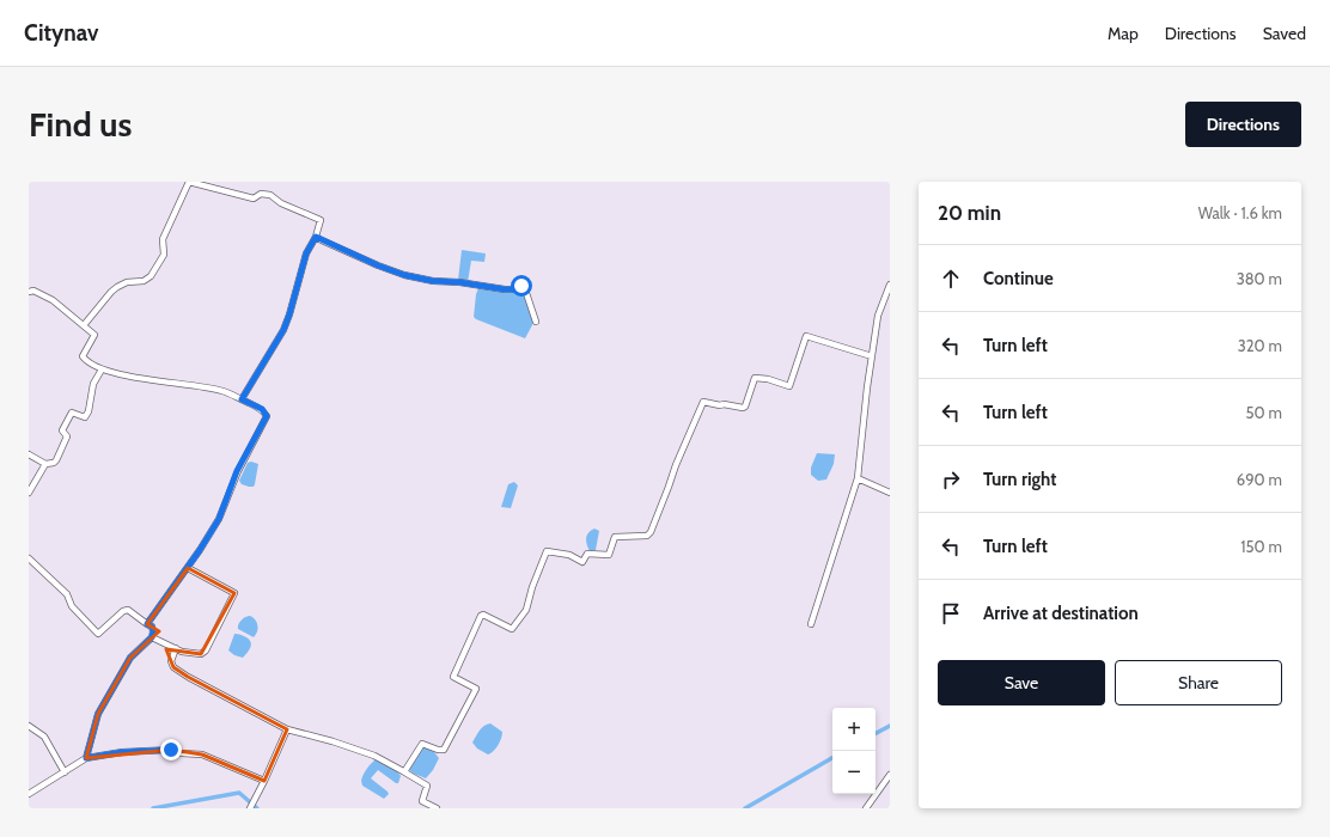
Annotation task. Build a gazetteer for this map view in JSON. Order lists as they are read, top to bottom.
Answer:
{
  "page": {
    "header": "Citynav",
    "nav": ["Map", "Directions", "Saved"],
    "buttons": [
      "Directions",
      ["Save", "Share"]
    ],
    "title": "Find us",
    "heading": ["20 min", "Walk · 1.6 km"],
    "list": [
      ["Continue", "380 m"],
      ["Turn left", "320 m"],
      ["Turn left", "50 m"],
      ["Turn right", "690 m"],
      ["Turn left", "150 m"],
      "Arrive at destination"
    ],
    "map_buttons": ["+", "−"]
  }
}
